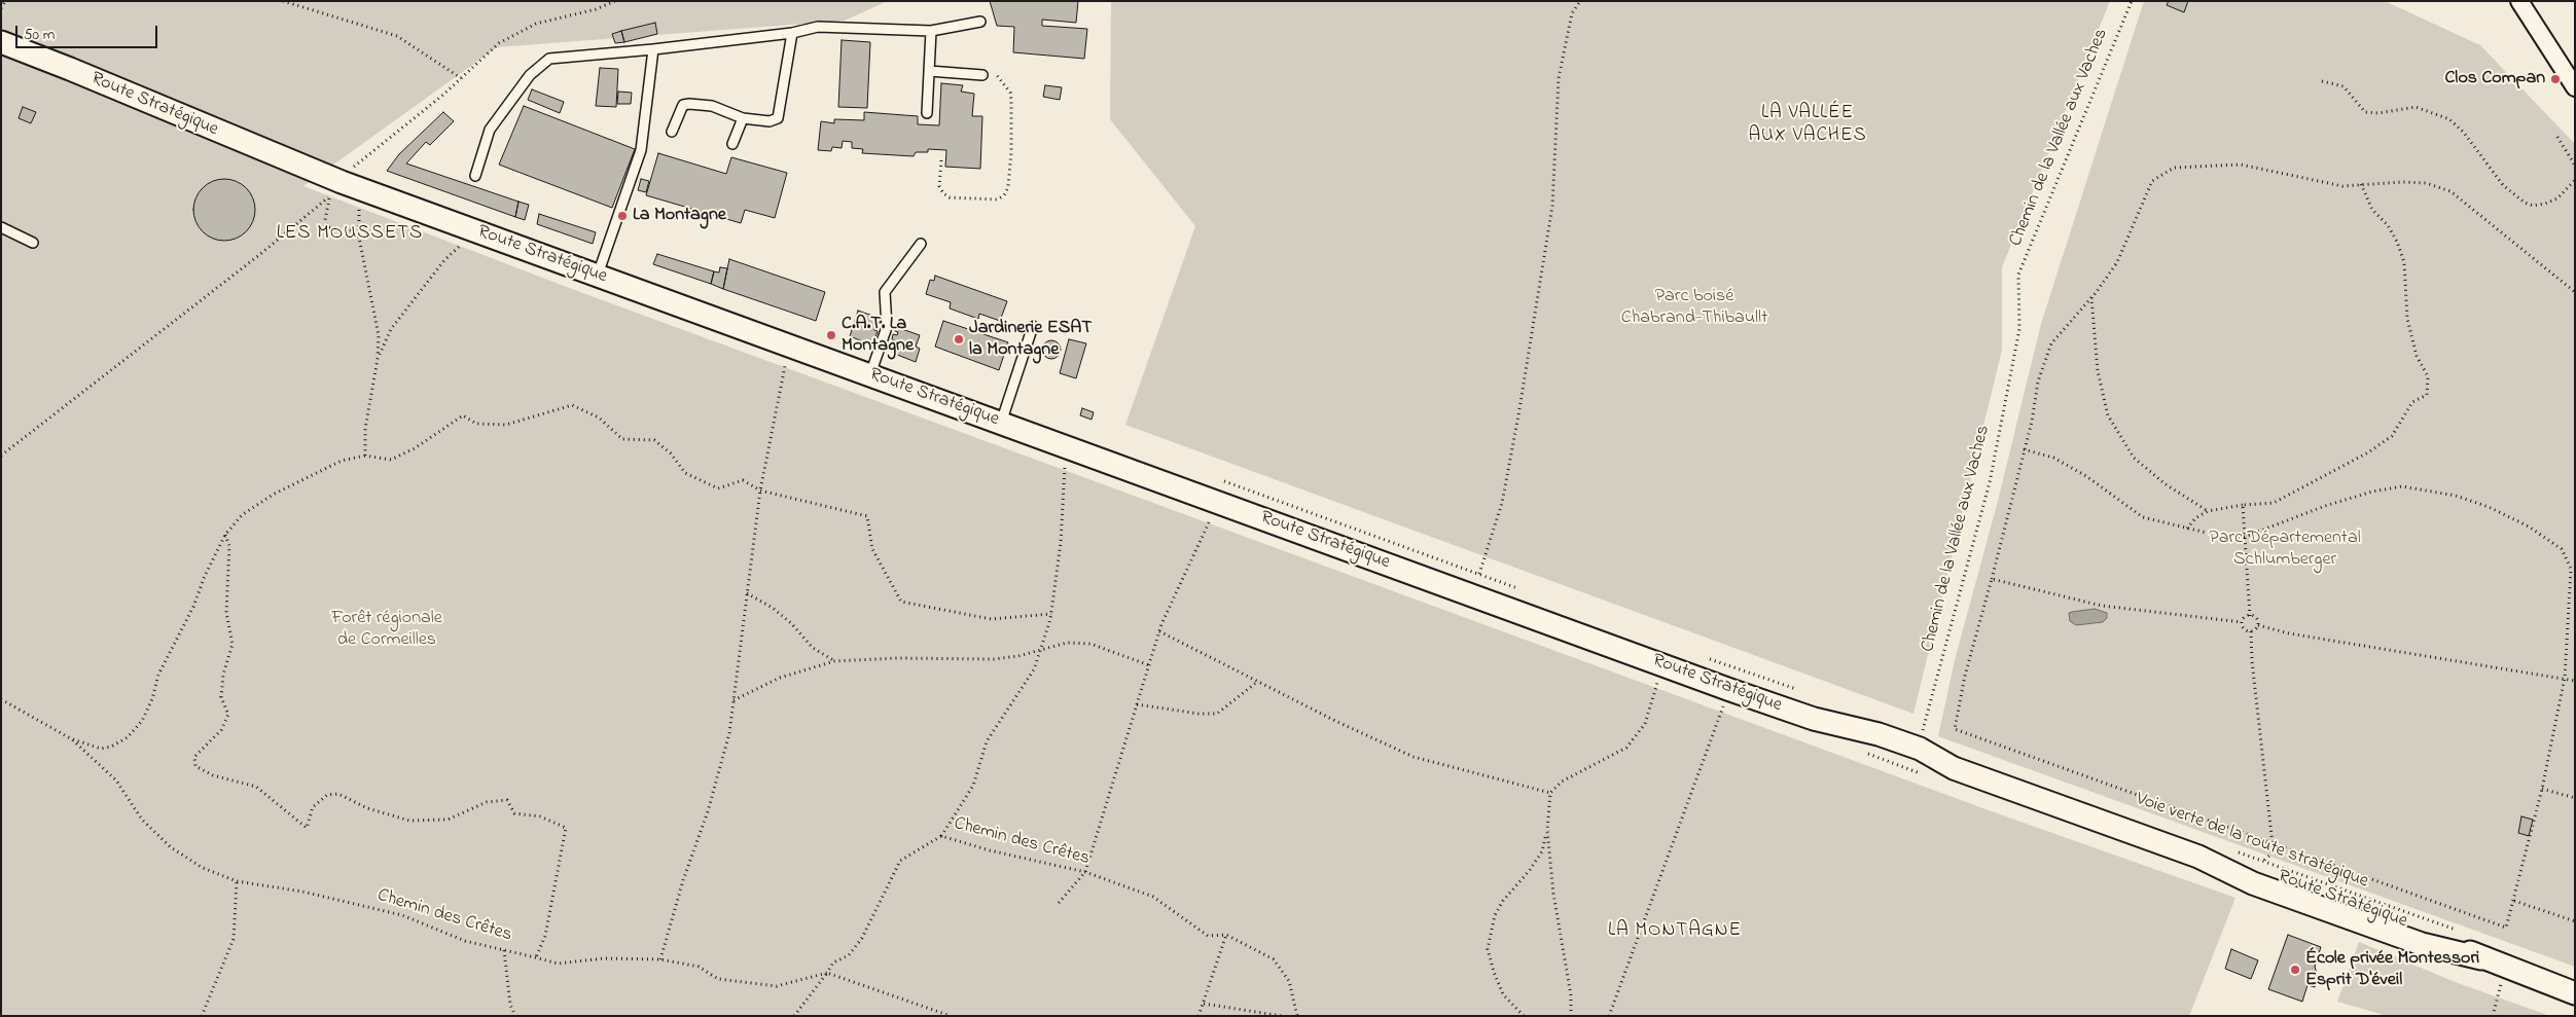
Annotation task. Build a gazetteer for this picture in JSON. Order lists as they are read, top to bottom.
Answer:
{
  "streets": {
    "street": ["Route Stratégique"],
    "path": ["Chemin de la Vallée aux Vaches", "Voie verte de la route stratégique", "Chemin des Crêtes"]
  },
  "crossings": [
    ["Route Stratégique", "Voie verte de la route stratégique"]
  ],
  "districts": ["LA VALLÉE AUX VACHES", "LES MOUSSETS", "LA MONTAGNE"],
  "parks": ["Parc boisé Chabrand-Thibaullt", "Parc Départemental Schlumberger", "Forêt régionale de Cormeilles"],
  "places": [
    "Clos Compan",
    "La Montagne",
    "C.A.T. La Montagne",
    "Jardinerie ESAT la Montagne",
    "École privée Montessori Esprit D'éveil"
  ],
  "scale_bar": "50 m"
}
